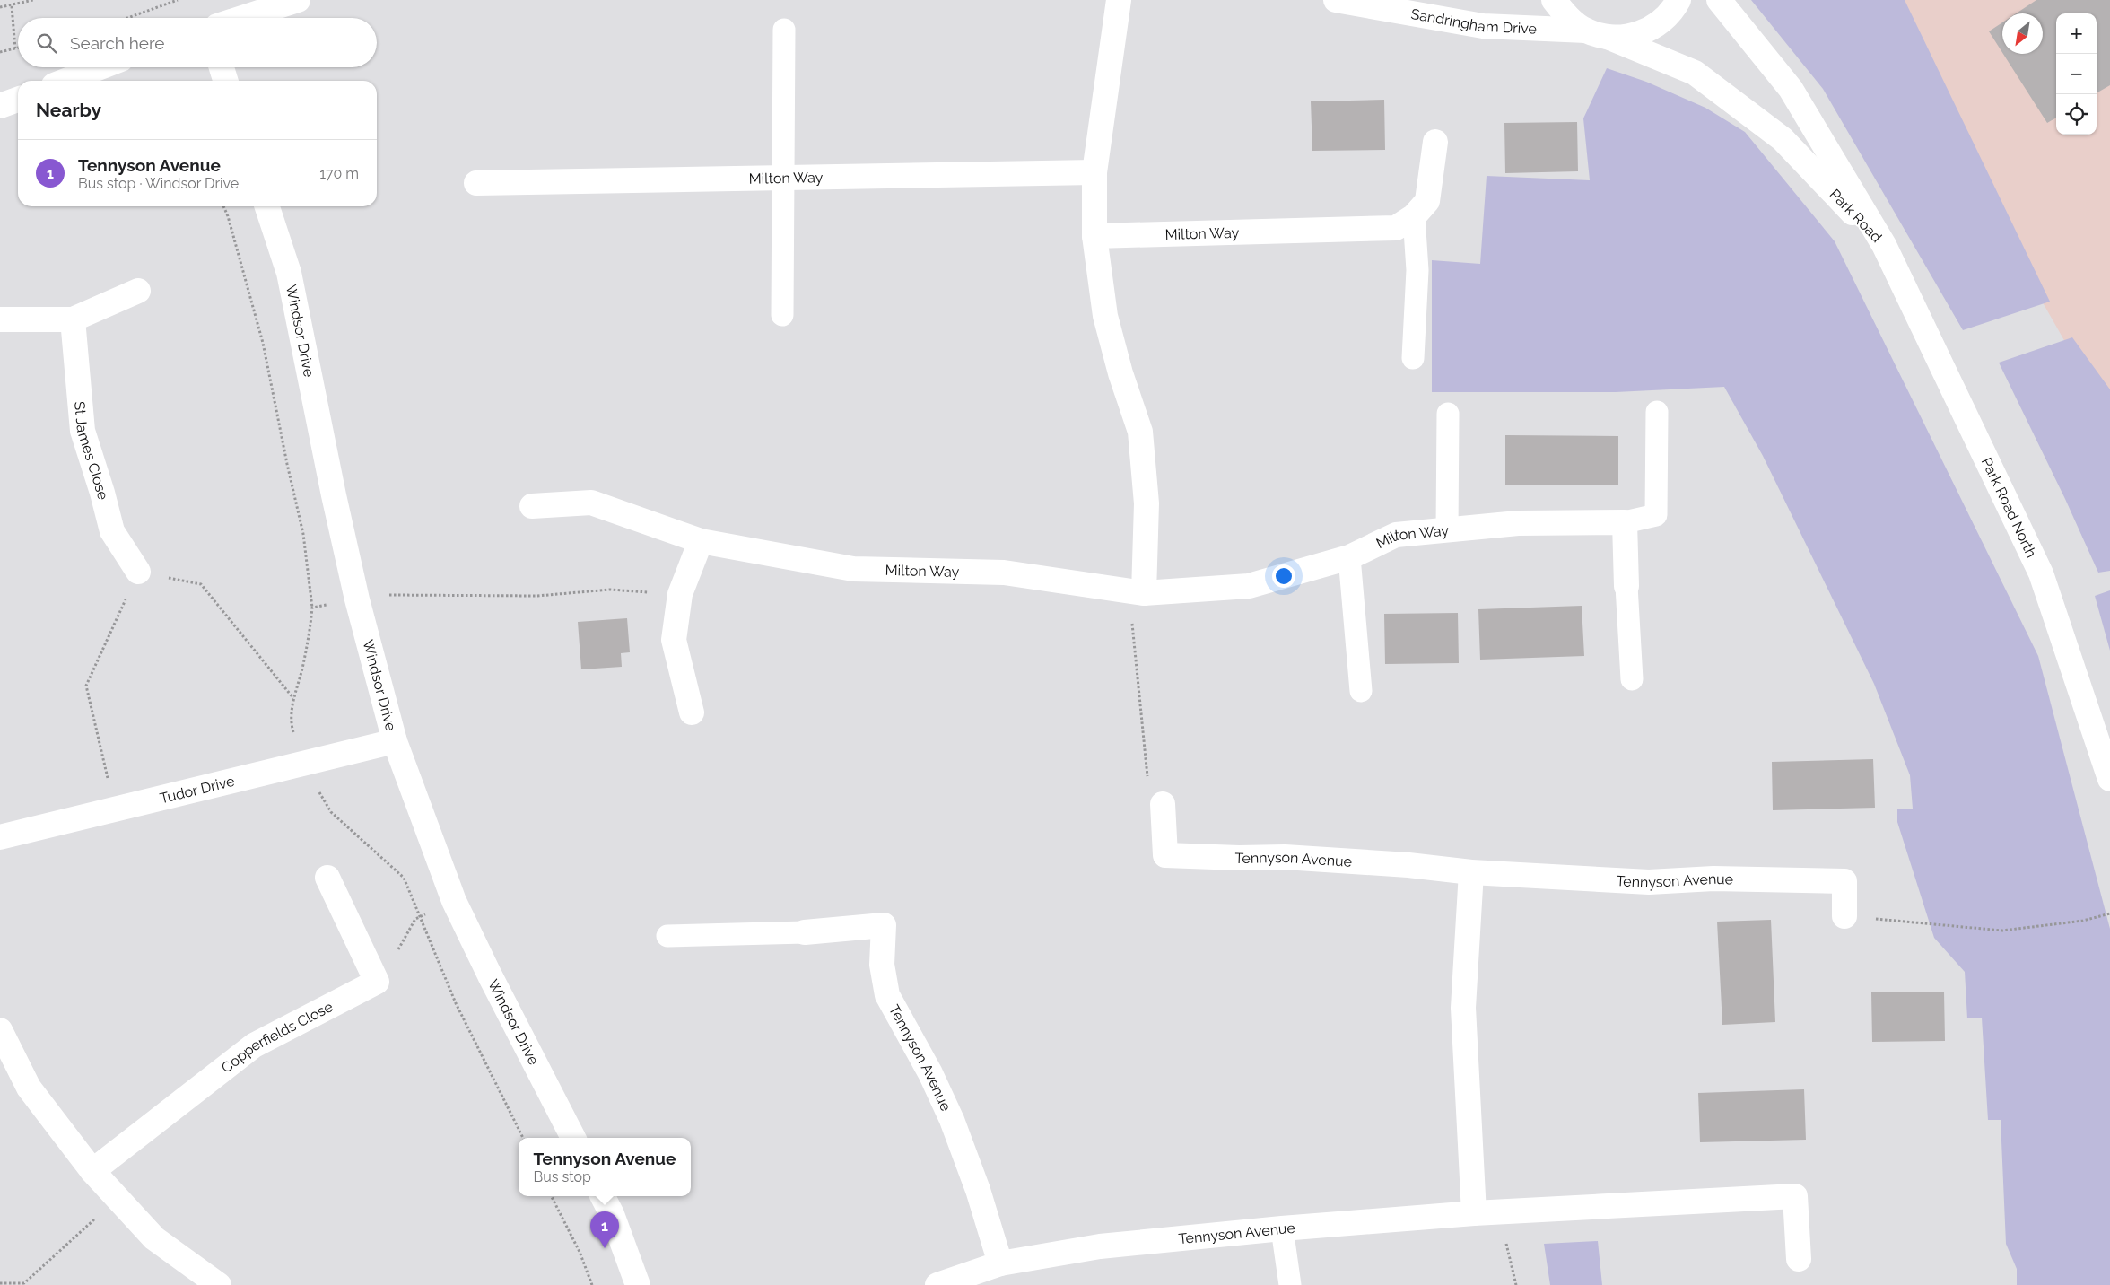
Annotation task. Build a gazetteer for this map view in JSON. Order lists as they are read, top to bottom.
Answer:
{
  "streets": {
    "street": [
      "Sandringham Drive",
      "Milton Way",
      "Park Road",
      "Windsor Drive",
      "St James Close",
      "Park Road North",
      "Tudor Drive",
      "Tennyson Avenue",
      "Copperfields Close"
    ]
  },
  "crossings": [
    ["Sandringham Drive", "Park Road"],
    ["Park Road", "Park Road North"],
    ["Windsor Drive", "Tudor Drive"]
  ],
  "north": "bottom left",
  "page": {
    "map_buttons": ["+", "−"],
    "search": "Search here",
    "heading": "Nearby",
    "list": [
      {
        "mark": "1",
        "name": "Tennyson Avenue",
        "note": "Bus stop · Windsor Drive",
        "value": "170 m"
      }
    ],
    "popup": ["Tennyson Avenue", "Bus stop"],
    "pins": "1"
  }
}
